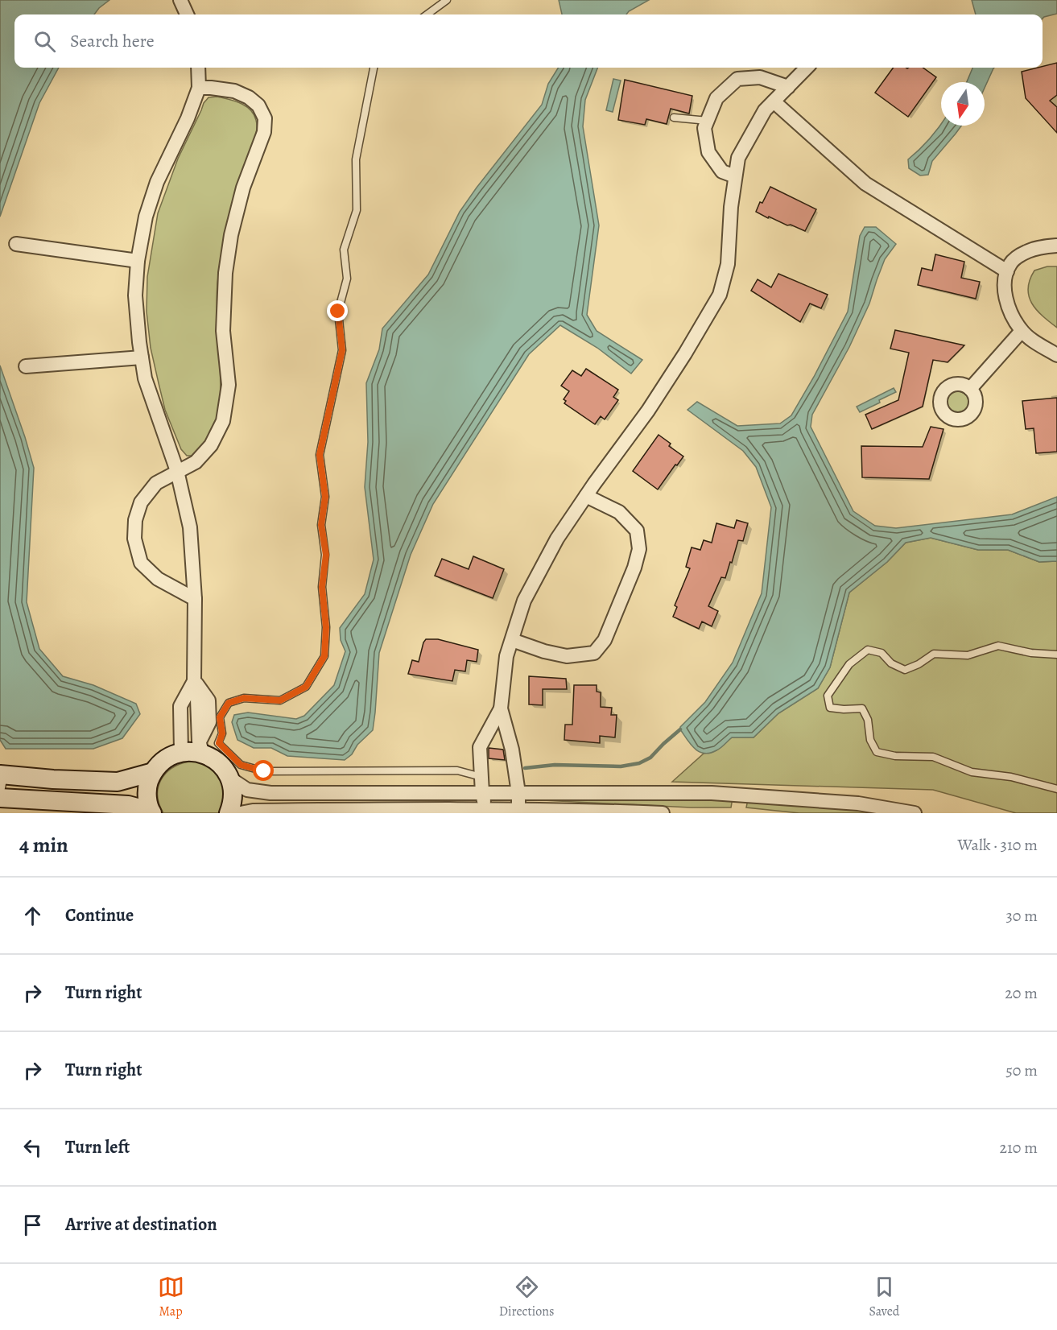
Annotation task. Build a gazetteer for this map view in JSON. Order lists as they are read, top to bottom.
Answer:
{
  "north": "bottom",
  "page": {
    "search": "Search here",
    "heading": ["4 min", "Walk · 310 m"],
    "list": [
      ["Continue", "30 m"],
      ["Turn right", "20 m"],
      ["Turn right", "50 m"],
      ["Turn left", "210 m"],
      "Arrive at destination"
    ],
    "nav": ["Map", "Directions", "Saved"]
  }
}
